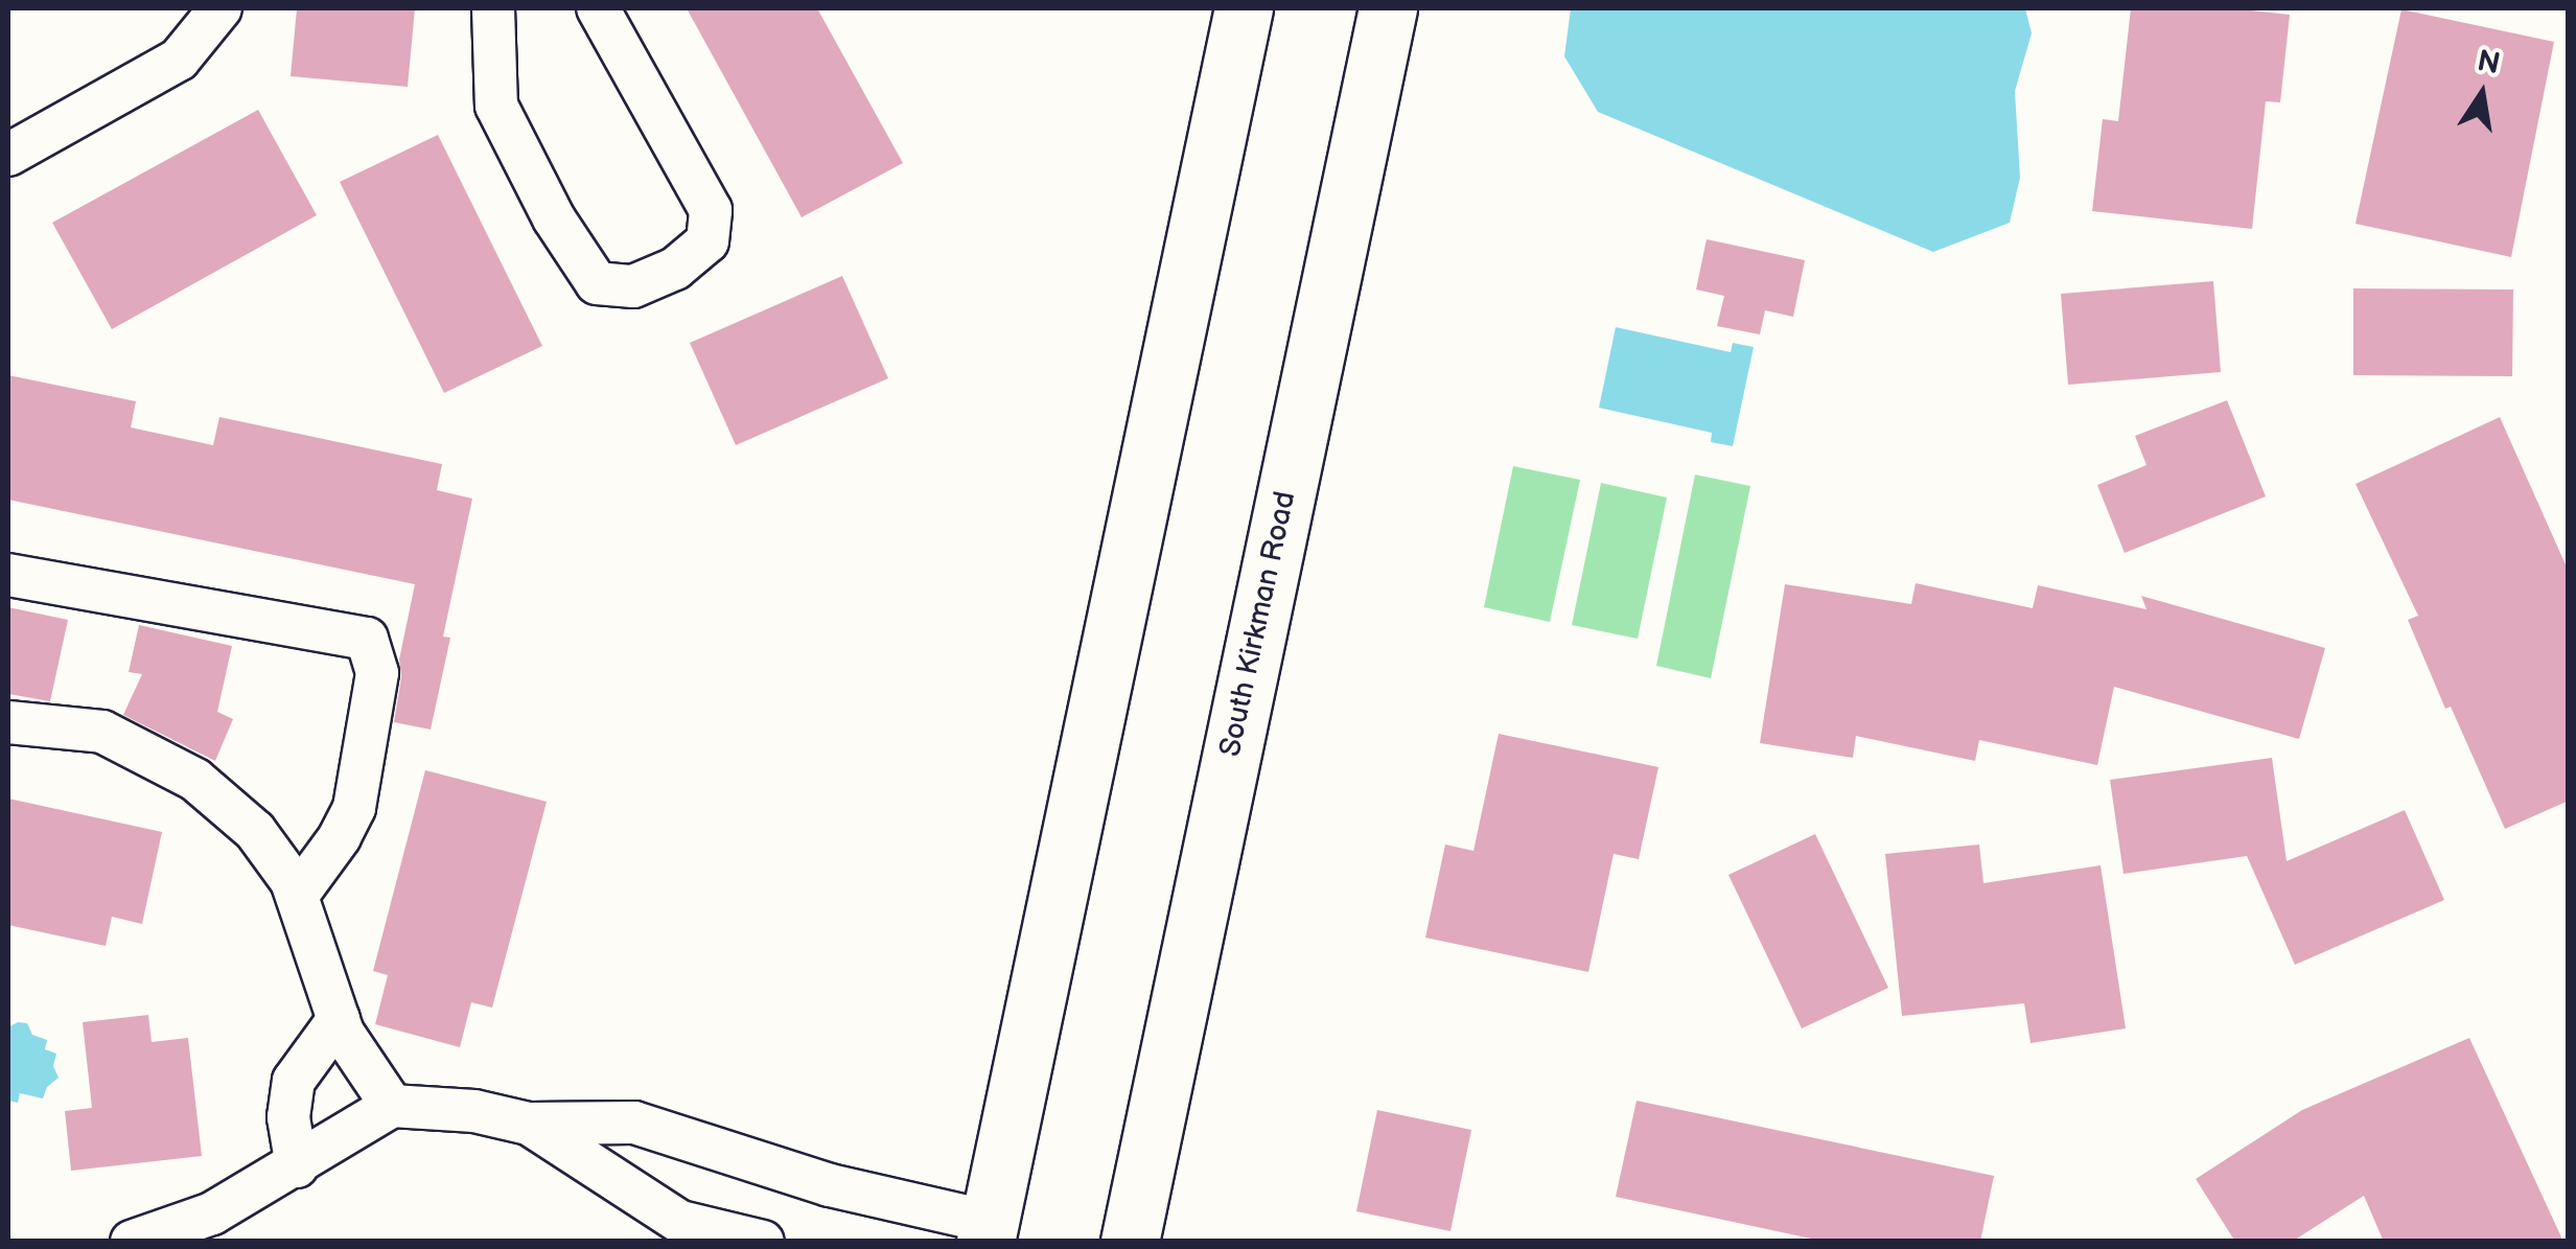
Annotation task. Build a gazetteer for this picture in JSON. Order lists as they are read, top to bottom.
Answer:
{
  "streets": {
    "main road": ["South Kirkman Road"]
  },
  "north": "top"
}
